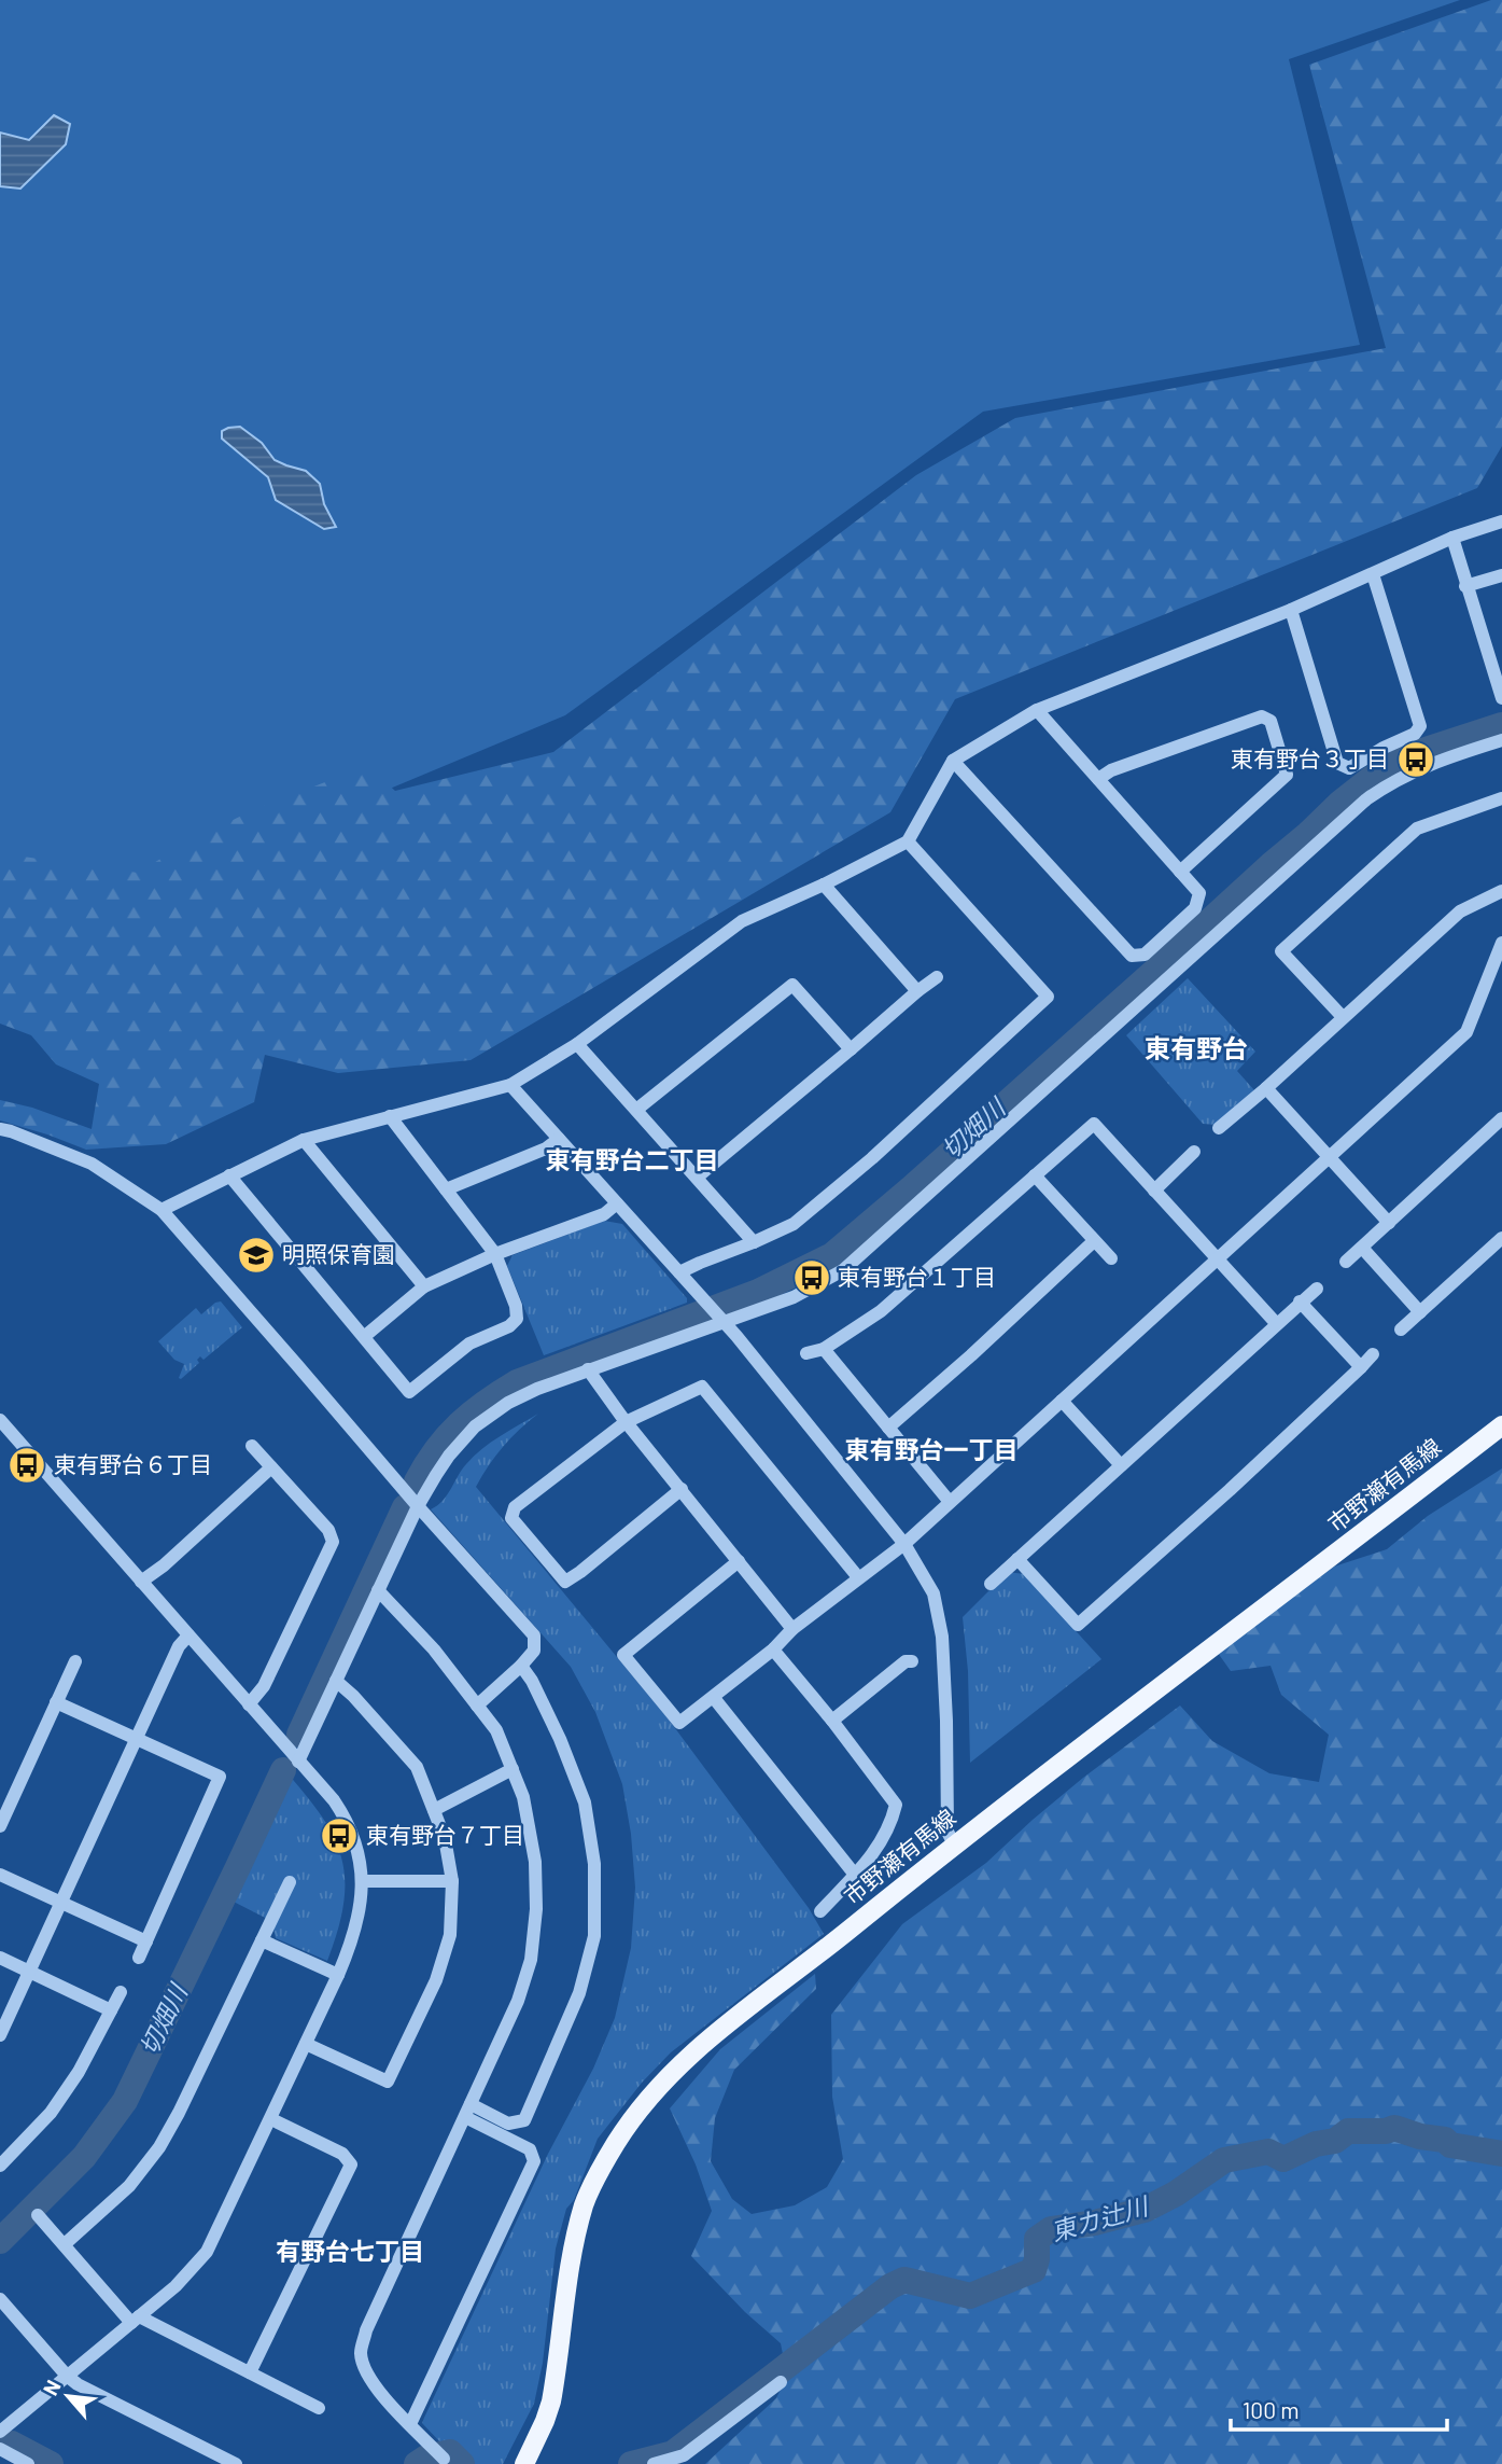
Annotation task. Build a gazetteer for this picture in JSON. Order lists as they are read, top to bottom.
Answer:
{
  "streets": {
    "main road": ["市野瀬有馬線"]
  },
  "districts": [
    "東有野台",
    "東有野台二丁目",
    "東有野台一丁目",
    "有野台七丁目"
  ],
  "water": ["切畑川", "東カ辻川"],
  "places": {
    "bus stop": [
      "東有野台３丁目",
      "東有野台１丁目",
      "東有野台６丁目",
      "東有野台７丁目"
    ],
    "school or university": ["明照保育園"]
  },
  "scale_bar": "100 m",
  "north": "top left"
}
